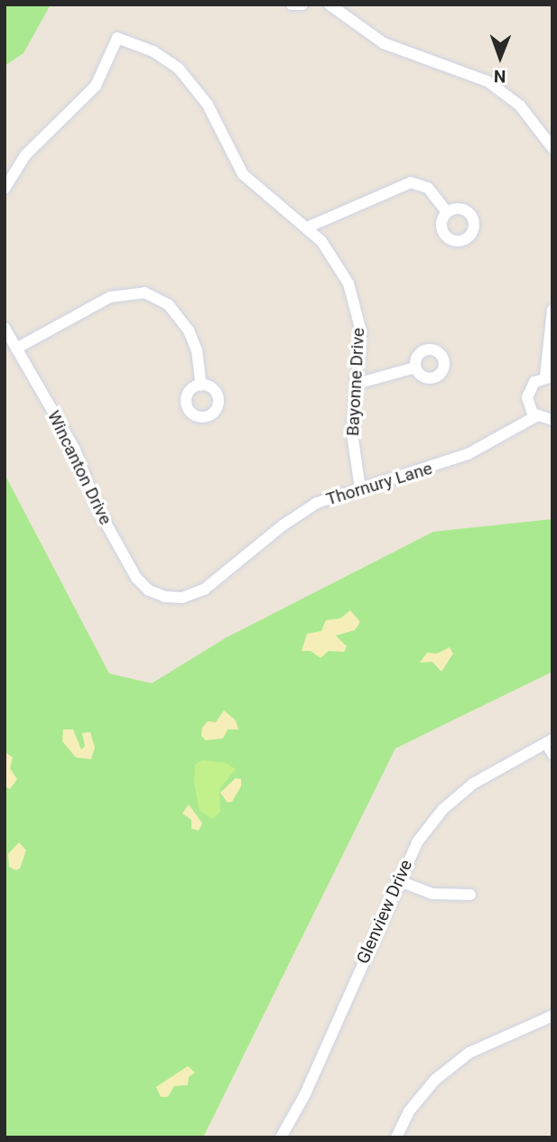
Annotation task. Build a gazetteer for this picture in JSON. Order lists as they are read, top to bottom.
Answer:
{
  "streets": {
    "street": [
      "Bayonne Drive",
      "Wincanton Drive",
      "Thornury Lane",
      "Glenview Drive"
    ]
  },
  "crossings": [
    ["Bayonne Drive", "Thornury Lane"],
    ["Wincanton Drive", "Thornury Lane"]
  ],
  "north": "bottom"
}
